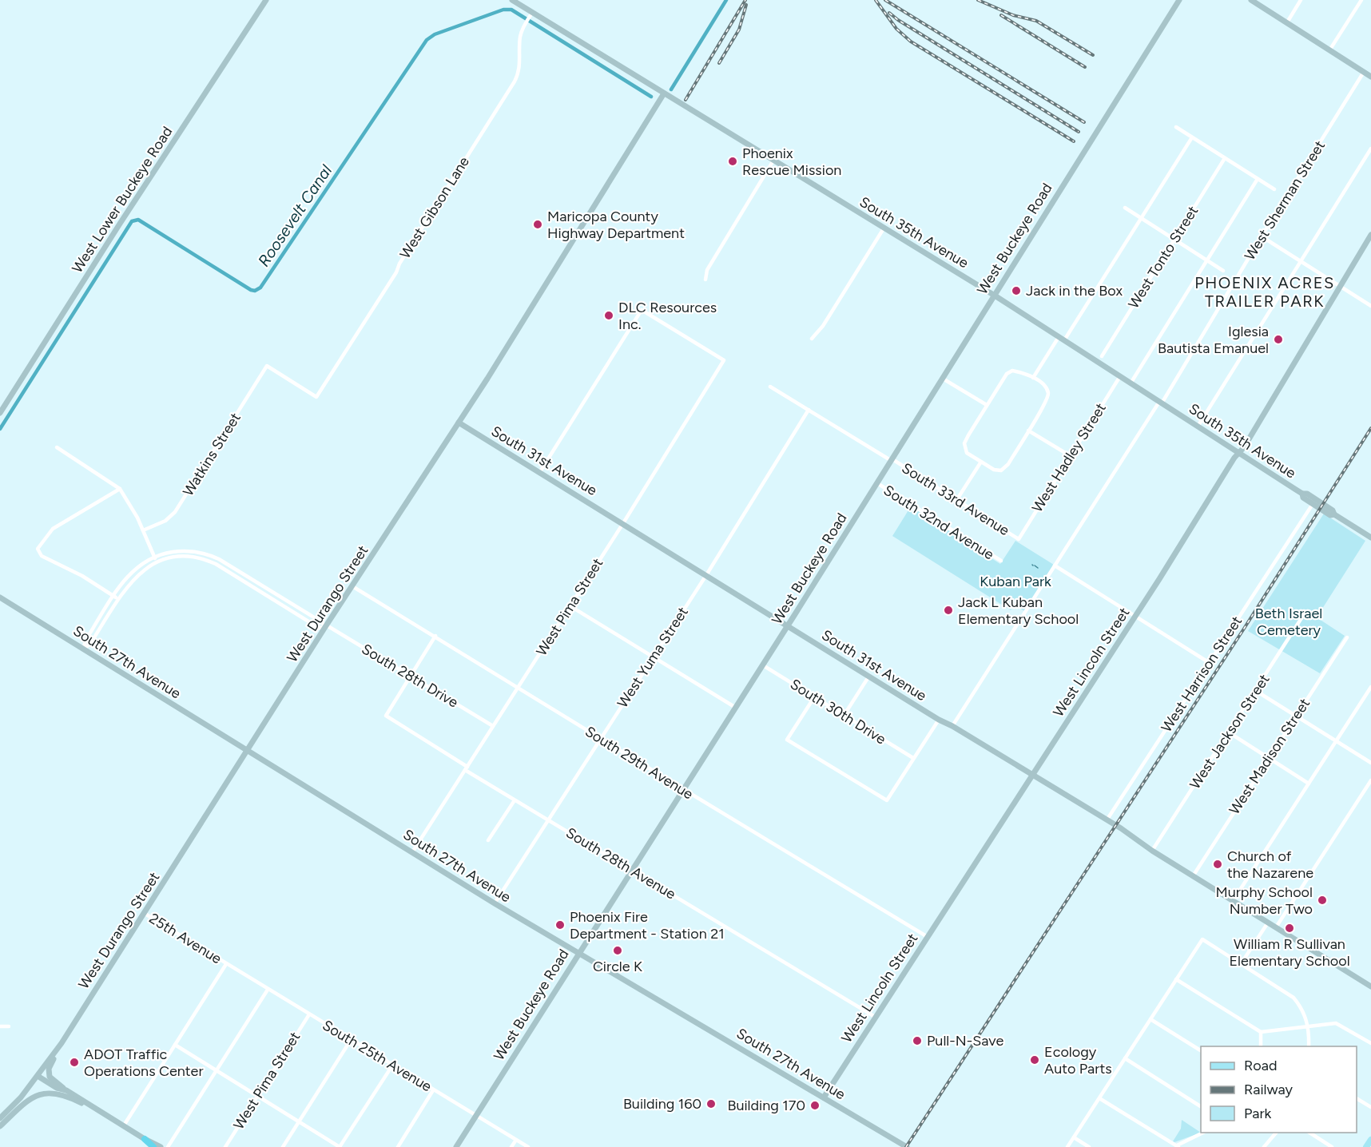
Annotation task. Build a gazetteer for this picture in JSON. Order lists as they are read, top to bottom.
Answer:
{
  "streets": {
    "main road": [
      "West Lower Buckeye Road",
      "South 35th Avenue",
      "West Buckeye Road",
      "South 31st Avenue",
      "West Durango Street",
      "South 27th Avenue",
      "West Lincoln Street"
    ],
    "street": [
      "West Sherman Street",
      "West Gibson Lane",
      "West Tonto Street",
      "Watkins Street",
      "West Hadley Street",
      "South 33rd Avenue",
      "South 32nd Avenue",
      "West Pima Street",
      "West Yuma Street",
      "West Harrison Street",
      "South 28th Drive",
      "South 30th Drive",
      "West Jackson Street",
      "West Madison Street",
      "South 29th Avenue",
      "South 28th Avenue",
      "25th Avenue",
      "South 25th Avenue"
    ]
  },
  "crossings": [
    ["West Sherman Street", "South 35th Avenue"],
    ["West Sherman Street", "South 31st Avenue"],
    ["West Gibson Lane", "South 35th Avenue"],
    ["West Gibson Lane", "Watkins Street"],
    ["South 35th Avenue", "West Buckeye Road"],
    ["South 35th Avenue", "West Hadley Street"],
    ["South 35th Avenue", "West Durango Street"],
    ["South 35th Avenue", "West Lincoln Street"],
    ["West Buckeye Road", "South 31st Avenue"],
    ["West Buckeye Road", "South 33rd Avenue"],
    ["West Buckeye Road", "South 32nd Avenue"],
    ["West Buckeye Road", "South 27th Avenue"],
    ["West Buckeye Road", "South 30th Drive"],
    ["West Buckeye Road", "South 29th Avenue"],
    ["West Buckeye Road", "South 28th Avenue"],
    ["West Buckeye Road", "South 25th Avenue"],
    ["West Hadley Street", "South 33rd Avenue"],
    ["South 31st Avenue", "West Durango Street"],
    ["South 31st Avenue", "West Pima Street"],
    ["South 31st Avenue", "West Yuma Street"],
    ["South 31st Avenue", "West Lincoln Street"],
    ["South 31st Avenue", "West Harrison Street"],
    ["South 31st Avenue", "West Jackson Street"],
    ["South 31st Avenue", "West Madison Street"],
    ["South 33rd Avenue", "West Yuma Street"],
    ["West Durango Street", "South 27th Avenue"],
    ["West Durango Street", "South 28th Drive"],
    ["West Durango Street", "South 29th Avenue"],
    ["West Durango Street", "25th Avenue"],
    ["West Pima Street", "South 27th Avenue"],
    ["West Pima Street", "South 28th Drive"],
    ["West Pima Street", "South 29th Avenue"],
    ["West Pima Street", "South 28th Avenue"],
    ["West Pima Street", "South 25th Avenue"],
    ["West Yuma Street", "South 27th Avenue"],
    ["West Yuma Street", "South 29th Avenue"],
    ["West Yuma Street", "South 28th Avenue"],
    ["South 27th Avenue", "West Lincoln Street"],
    ["West Lincoln Street", "South 29th Avenue"],
    ["West Lincoln Street", "South 28th Avenue"],
    ["South 28th Drive", "South 28th Avenue"],
    ["25th Avenue", "South 25th Avenue"]
  ],
  "districts": ["PHOENIX ACRES TRAILER PARK"],
  "water": ["Roosevelt Canal"],
  "parks": ["Kuban Park", "Beth Israel Cemetery"],
  "places": [
    "Phoenix Rescue Mission",
    "Maricopa County Highway Department",
    "Jack in the Box",
    "DLC Resources Inc.",
    "Iglesia Bautista Emanuel",
    "Jack L Kuban Elementary School",
    "Church of the Nazarene",
    "Murphy School Number Two",
    "Phoenix Fire Department - Station 21",
    "William R Sullivan Elementary School",
    "Circle K",
    "Pull-N-Save",
    "Ecology Auto Parts",
    "ADOT Traffic Operations Center",
    "Building 160",
    "Building 170"
  ],
  "legend": ["Road", "Railway", "Park"]
}
